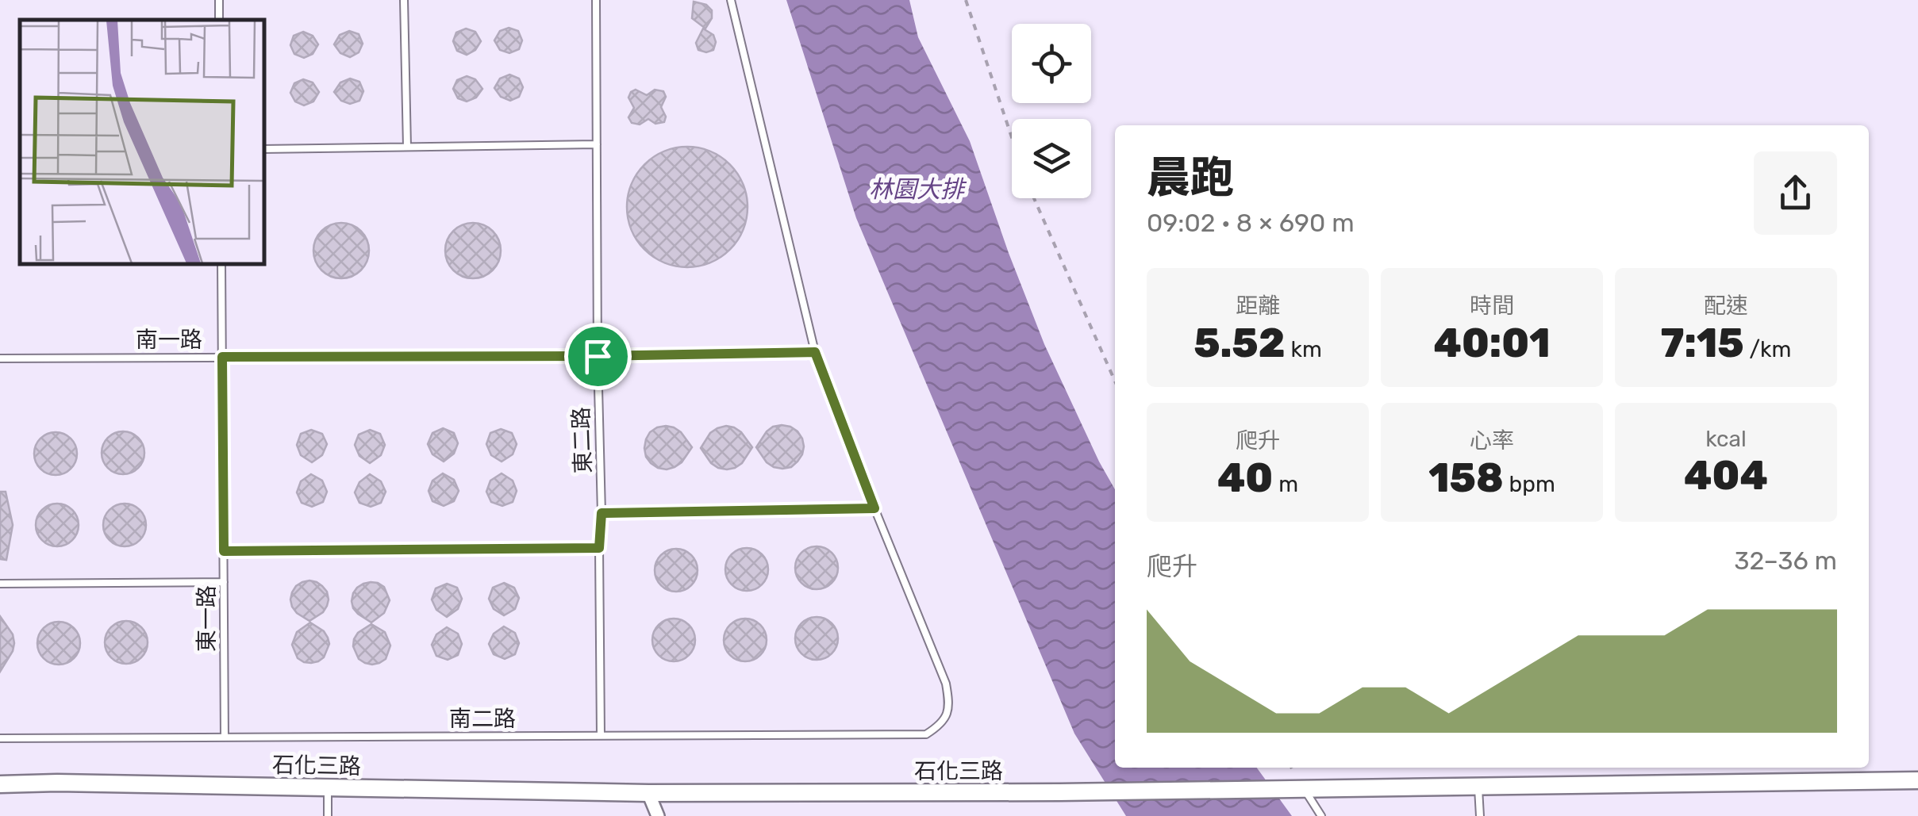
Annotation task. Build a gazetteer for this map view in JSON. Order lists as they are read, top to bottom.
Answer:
{
  "streets": {
    "street": ["石化三路"],
    "lane": [
      "南一路",
      "東二路",
      "東一路",
      "南二路"
    ]
  },
  "crossings": [
    ["南一路", "東二路"],
    ["南一路", "東一路"],
    ["東二路", "南二路"],
    ["東一路", "南二路"]
  ],
  "water": ["林園大排"],
  "page": {
    "heading": ["晨跑", "09:02 · 8 × 690 m"],
    "stats": [
      ["距離", "5.52 km"],
      ["時間", "40:01"],
      ["配速", "7:15 /km"],
      ["爬升", "40 m"],
      ["心率", "158 bpm"],
      ["kcal", "404"]
    ],
    "chart": ["爬升", "32–36 m"]
  }
}
